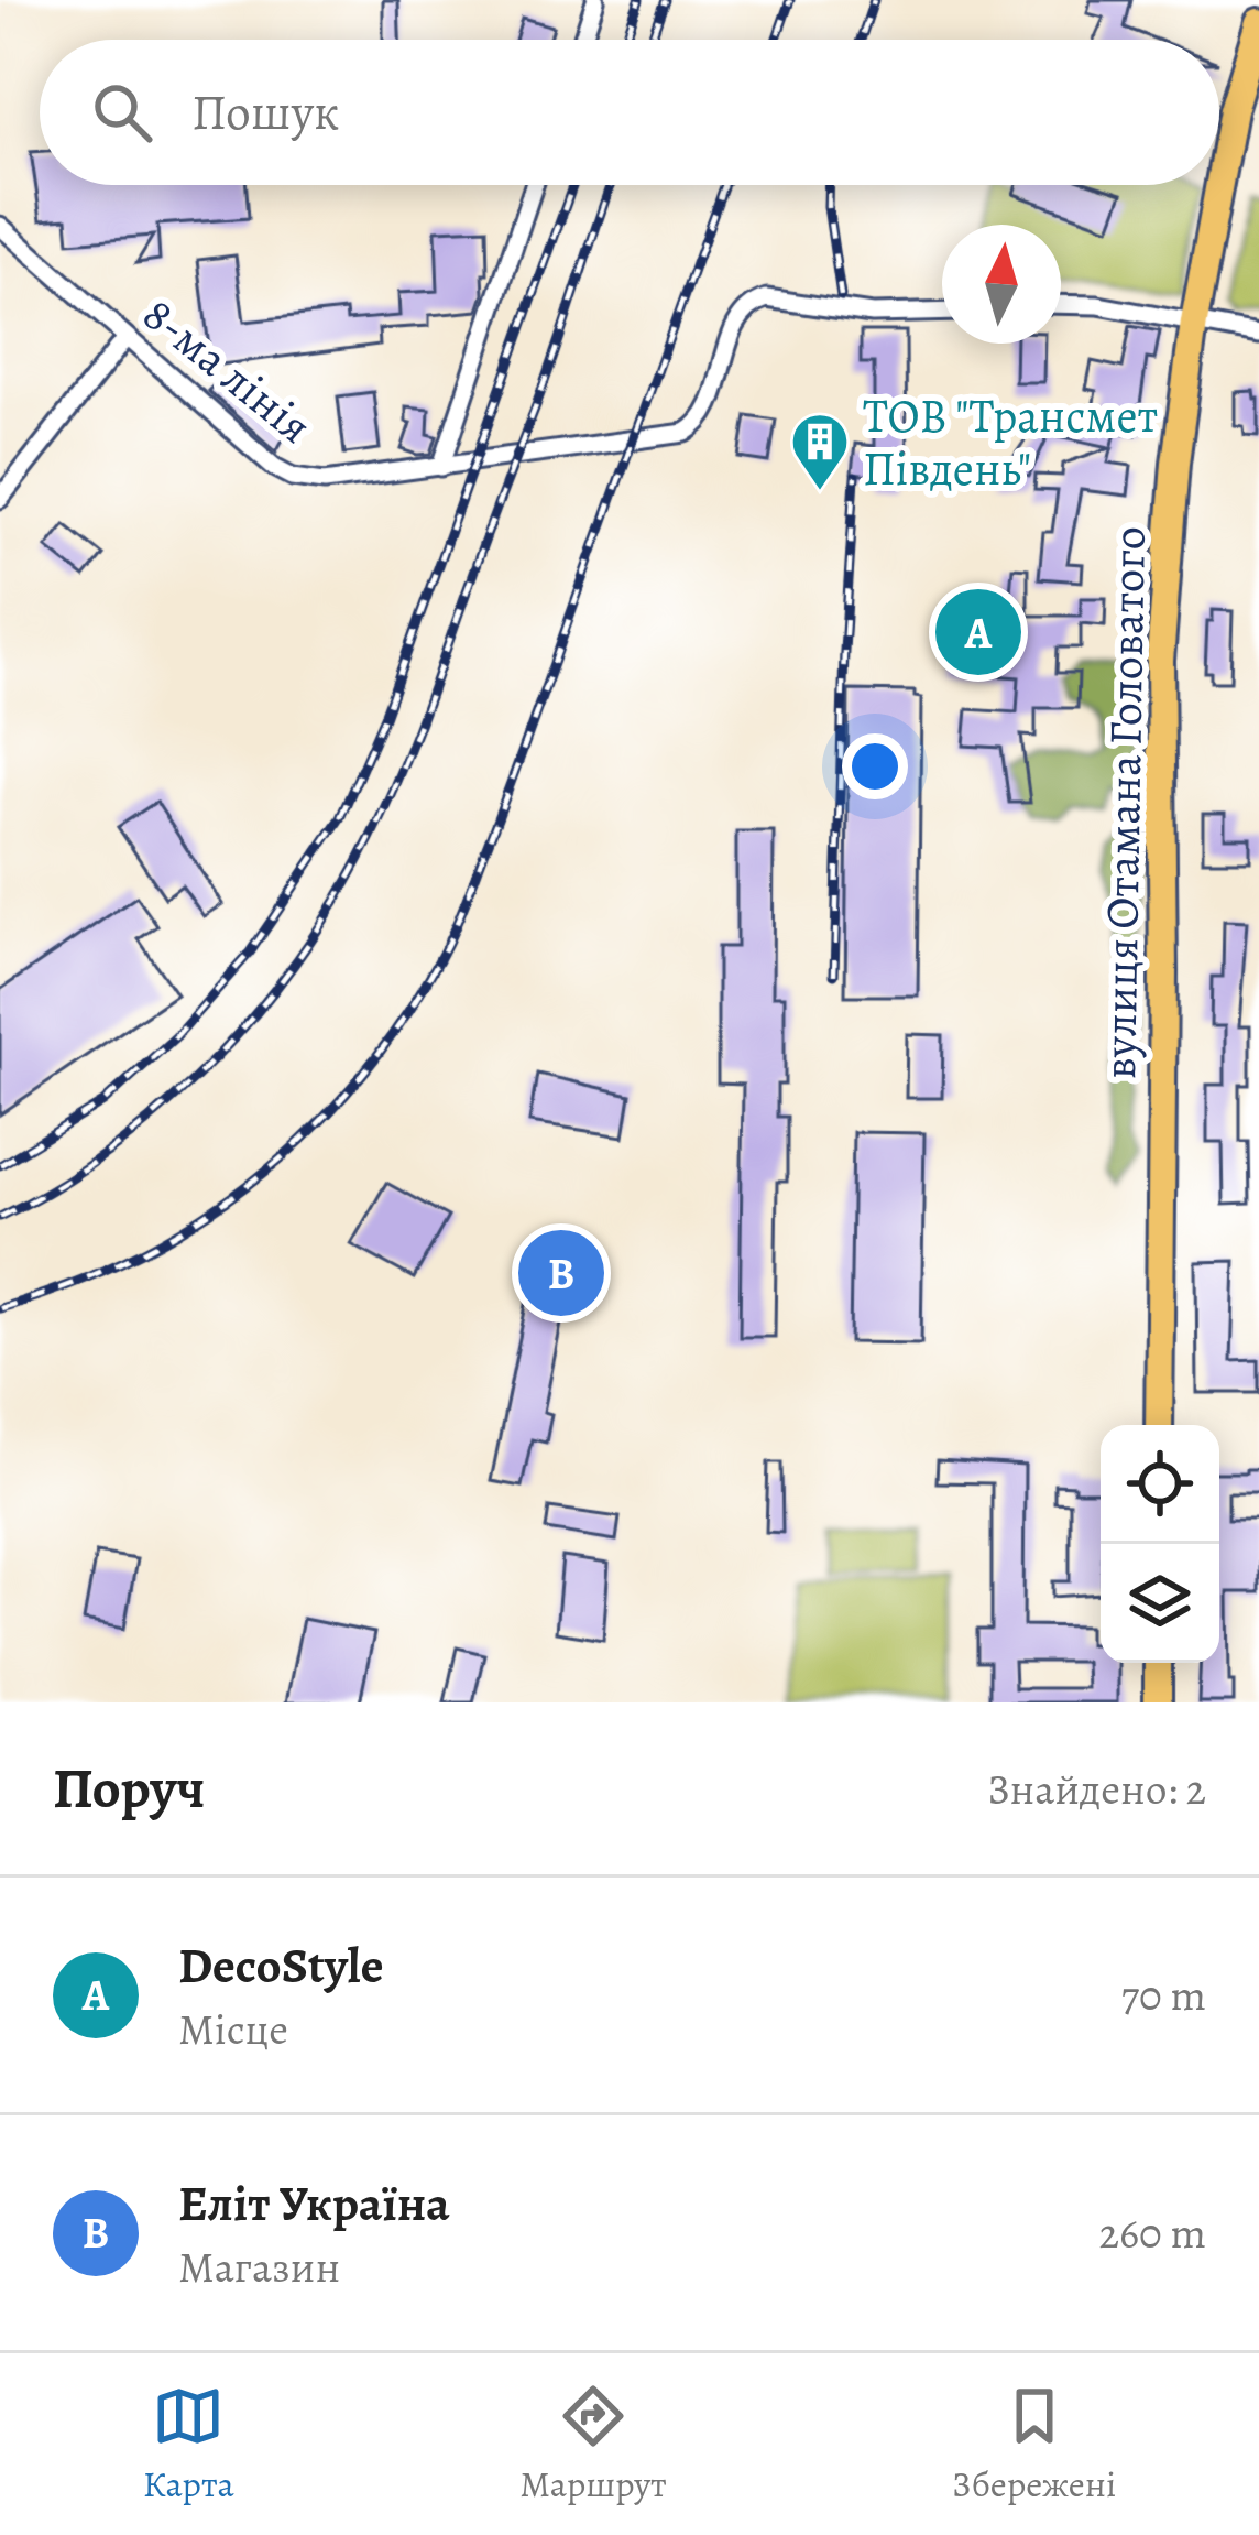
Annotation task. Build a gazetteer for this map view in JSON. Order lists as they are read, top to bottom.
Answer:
{
  "streets": {
    "main road": ["вулиця Отамана Головатого"],
    "street": ["8-ма лінія"]
  },
  "places": {
    "building": ["ТОВ \"Трансмет Південь\""]
  },
  "north": "top",
  "page": {
    "search": "Пошук",
    "pins": ["A", "B"],
    "heading": ["Поруч", "Знайдено: 2"],
    "list": [
      {
        "mark": "A",
        "name": "DecoStyle",
        "note": "Місце",
        "value": "70 m"
      },
      {
        "mark": "B",
        "name": "Еліт Україна",
        "note": "Магазин",
        "value": "260 m"
      }
    ],
    "nav": ["Карта", "Маршрут", "Збережені"]
  }
}
